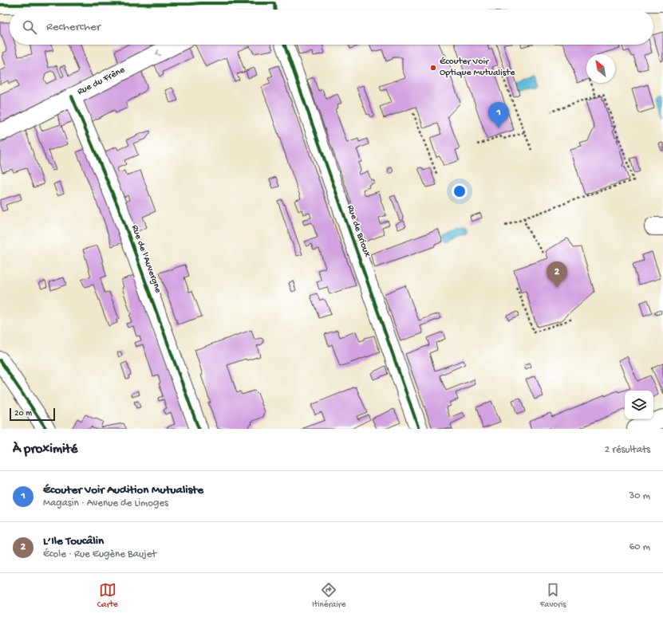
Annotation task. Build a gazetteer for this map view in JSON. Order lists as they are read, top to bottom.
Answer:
{
  "streets": {
    "street": ["Rue du Frêne", "Rue de Brioux", "Rue de l'Auvergne"]
  },
  "crossings": [
    ["Rue du Frêne", "Rue de l'Auvergne"]
  ],
  "one_way": ["Rue du Frêne"],
  "places": ["Écouter Voir Optique Mutualiste"],
  "scale_bar": "20 m",
  "north": "top left",
  "page": {
    "search": "Rechercher",
    "pins": ["1", "2"],
    "scale": "20 m",
    "heading": ["À proximité", "2 résultats"],
    "list": [
      {
        "mark": "1",
        "name": "Écouter Voir Audition Mutualiste",
        "note": "Magasin · Avenue de Limoges",
        "value": "30 m"
      },
      {
        "mark": "2",
        "name": "L’Ile Toucâlin",
        "note": "École · Rue Eugène Baujet",
        "value": "60 m"
      }
    ],
    "nav": ["Carte", "Itinéraire", "Favoris"]
  }
}
